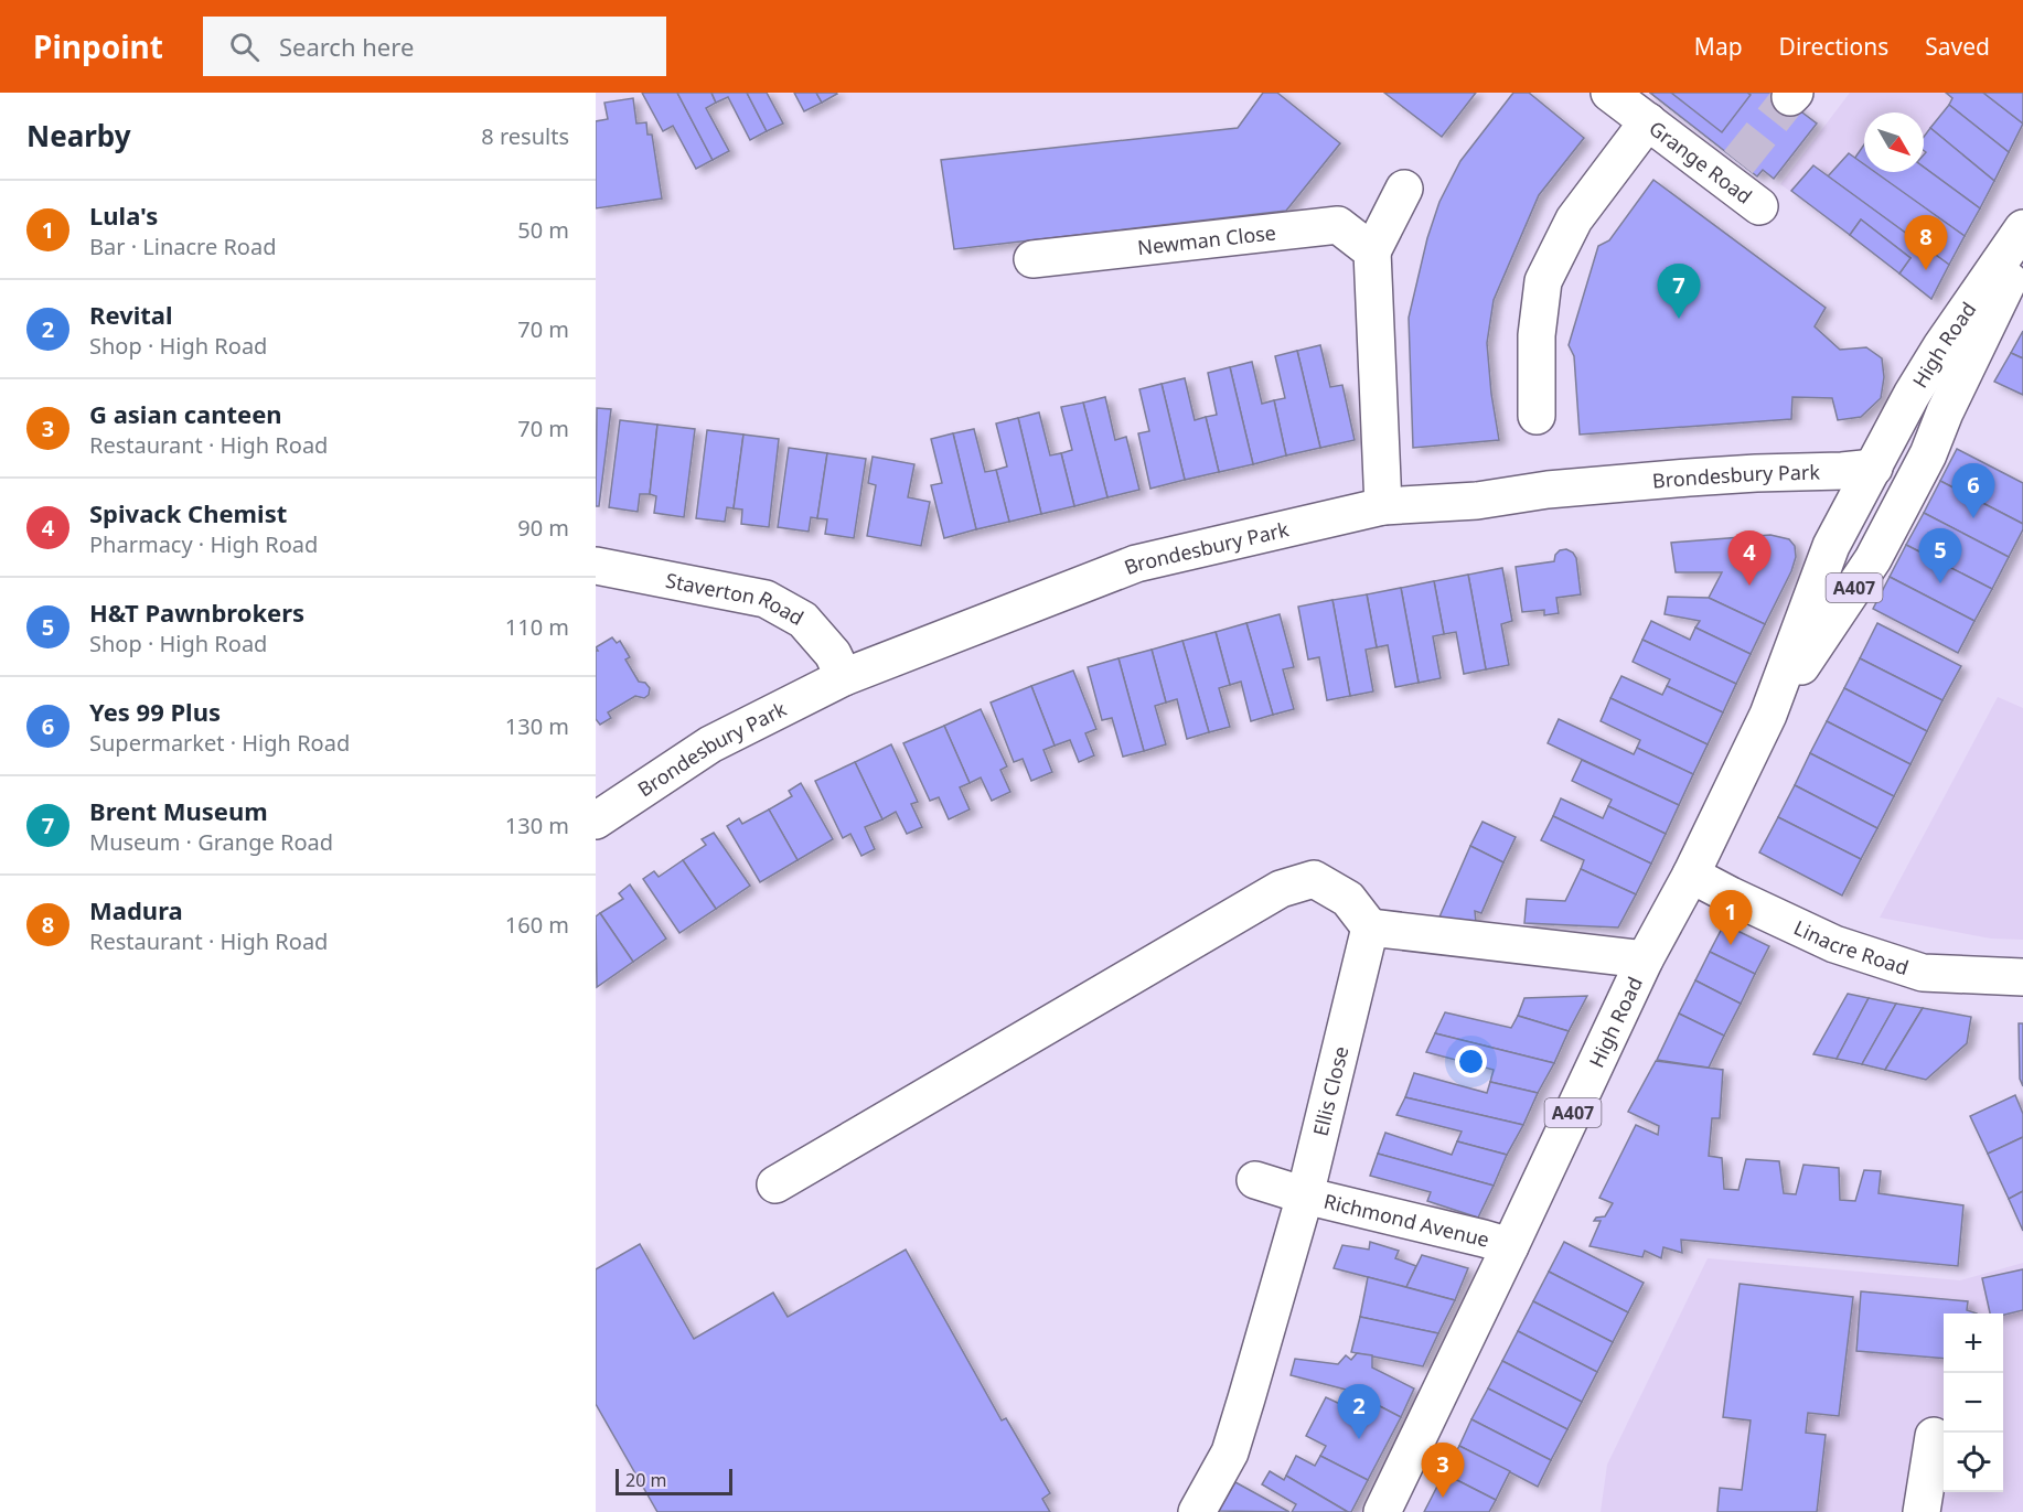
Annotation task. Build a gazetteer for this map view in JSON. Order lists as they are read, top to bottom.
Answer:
{
  "streets": {
    "street": [
      "Grange Road",
      "Newman Close",
      "High Road",
      "Brondesbury Park",
      "A407",
      "Staverton Road",
      "Linacre Road",
      "Ellis Close",
      "Richmond Avenue"
    ]
  },
  "crossings": [
    ["High Road", "Brondesbury Park"],
    ["High Road", "Linacre Road"],
    ["High Road", "Richmond Avenue"],
    ["Brondesbury Park", "Staverton Road"],
    ["Ellis Close", "Richmond Avenue"]
  ],
  "scale_bar": "20 m",
  "north": "bottom right",
  "page": {
    "header": "Pinpoint",
    "search": "Search here",
    "nav": ["Map", "Directions", "Saved"],
    "heading": ["Nearby", "8 results"],
    "list": [
      {
        "mark": "1",
        "name": "Lula's",
        "note": "Bar · Linacre Road",
        "value": "50 m"
      },
      {
        "mark": "2",
        "name": "Revital",
        "note": "Shop · High Road",
        "value": "70 m"
      },
      {
        "mark": "3",
        "name": "G asian canteen",
        "note": "Restaurant · High Road",
        "value": "70 m"
      },
      {
        "mark": "4",
        "name": "Spivack Chemist",
        "note": "Pharmacy · High Road",
        "value": "90 m"
      },
      {
        "mark": "5",
        "name": "H&T Pawnbrokers",
        "note": "Shop · High Road",
        "value": "110 m"
      },
      {
        "mark": "6",
        "name": "Yes 99 Plus",
        "note": "Supermarket · High Road",
        "value": "130 m"
      },
      {
        "mark": "7",
        "name": "Brent Museum",
        "note": "Museum · Grange Road",
        "value": "130 m"
      },
      {
        "mark": "8",
        "name": "Madura",
        "note": "Restaurant · High Road",
        "value": "160 m"
      }
    ],
    "pins": [
      "8",
      "7",
      "6",
      "5",
      "4",
      "1",
      "2",
      "3"
    ],
    "map_buttons": ["+", "−"],
    "scale": "20 m"
  }
}
